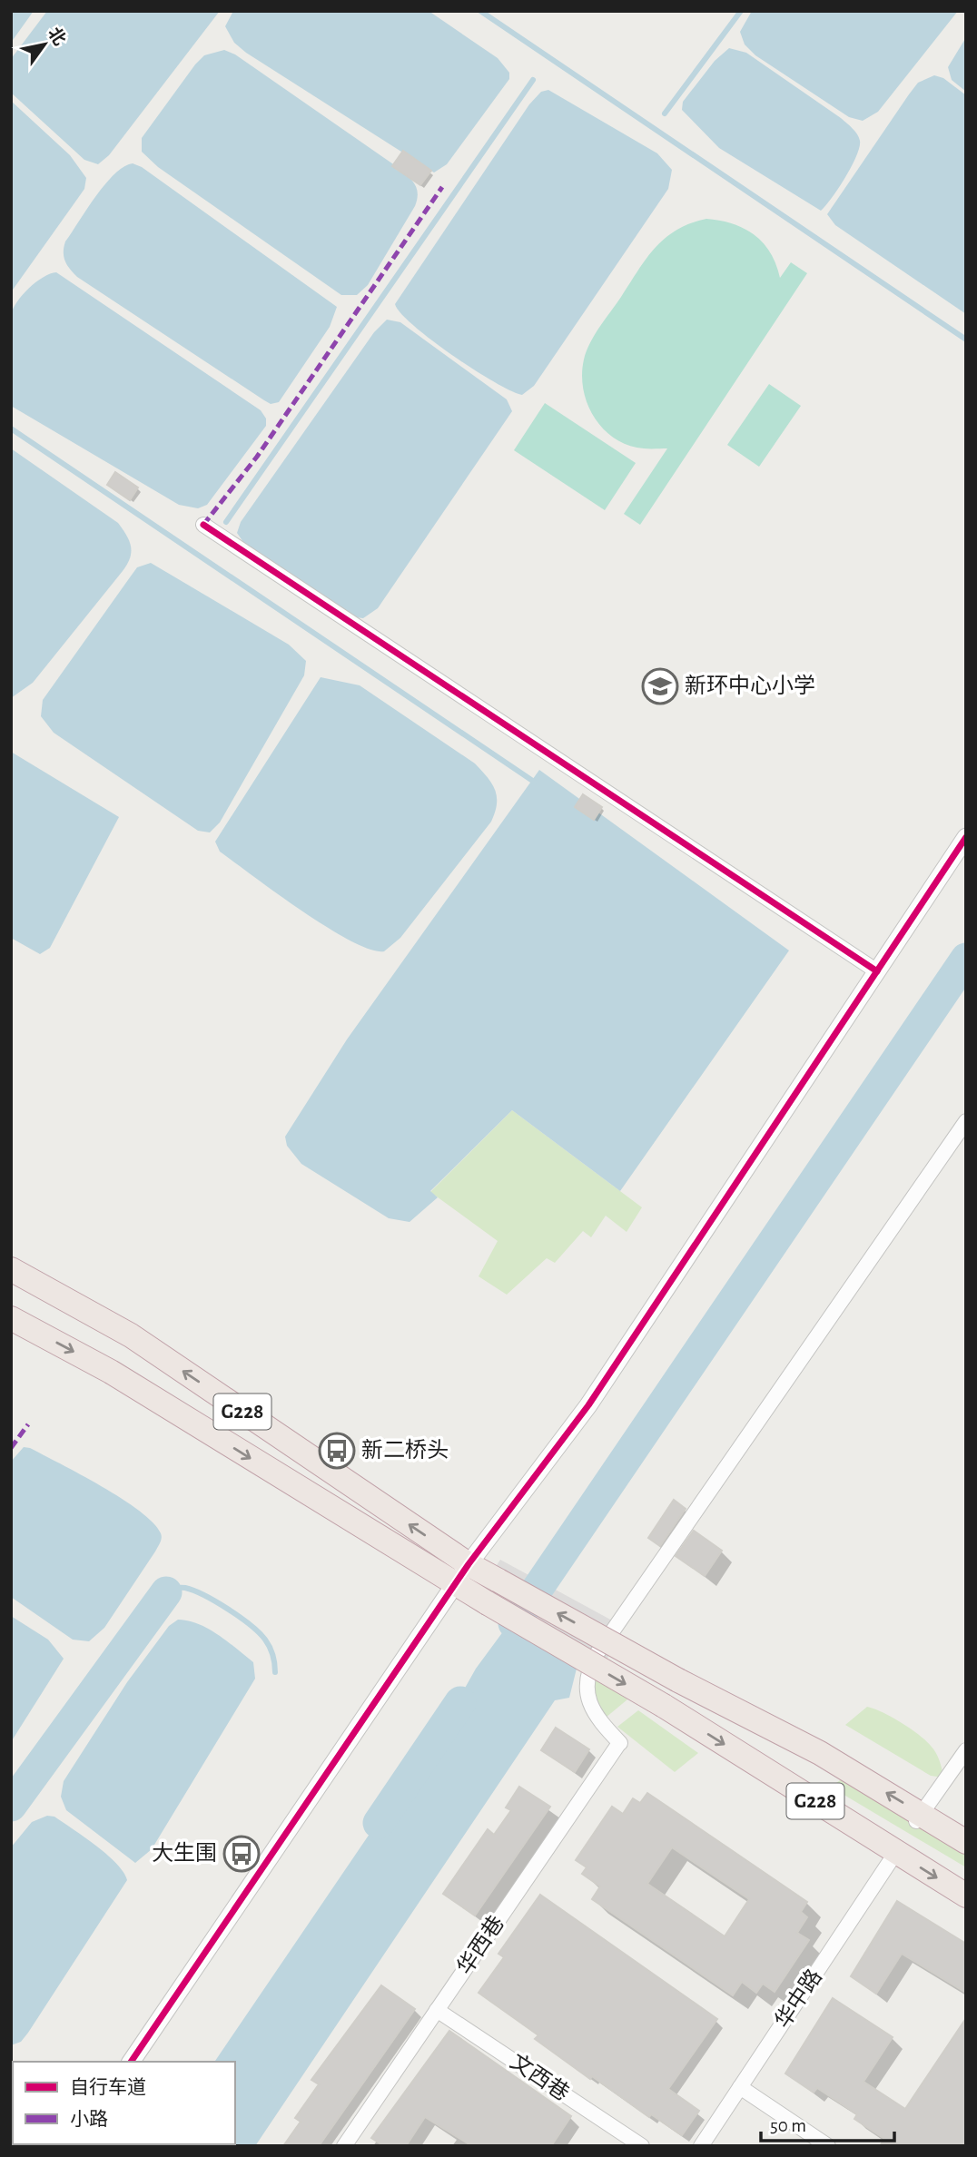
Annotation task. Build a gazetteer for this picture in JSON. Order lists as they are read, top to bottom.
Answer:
{
  "streets": {
    "highway": ["G228"],
    "street": ["华西巷", "华中路", "文西巷"]
  },
  "crossings": [
    ["G228", "华中路"],
    ["华西巷", "文西巷"]
  ],
  "places": {
    "school or university": ["新环中心小学"],
    "bus stop": ["新二桥头", "大生围"]
  },
  "legend": ["自行车道", "小路"],
  "scale_bar": "50 m",
  "north": "top right"
}
